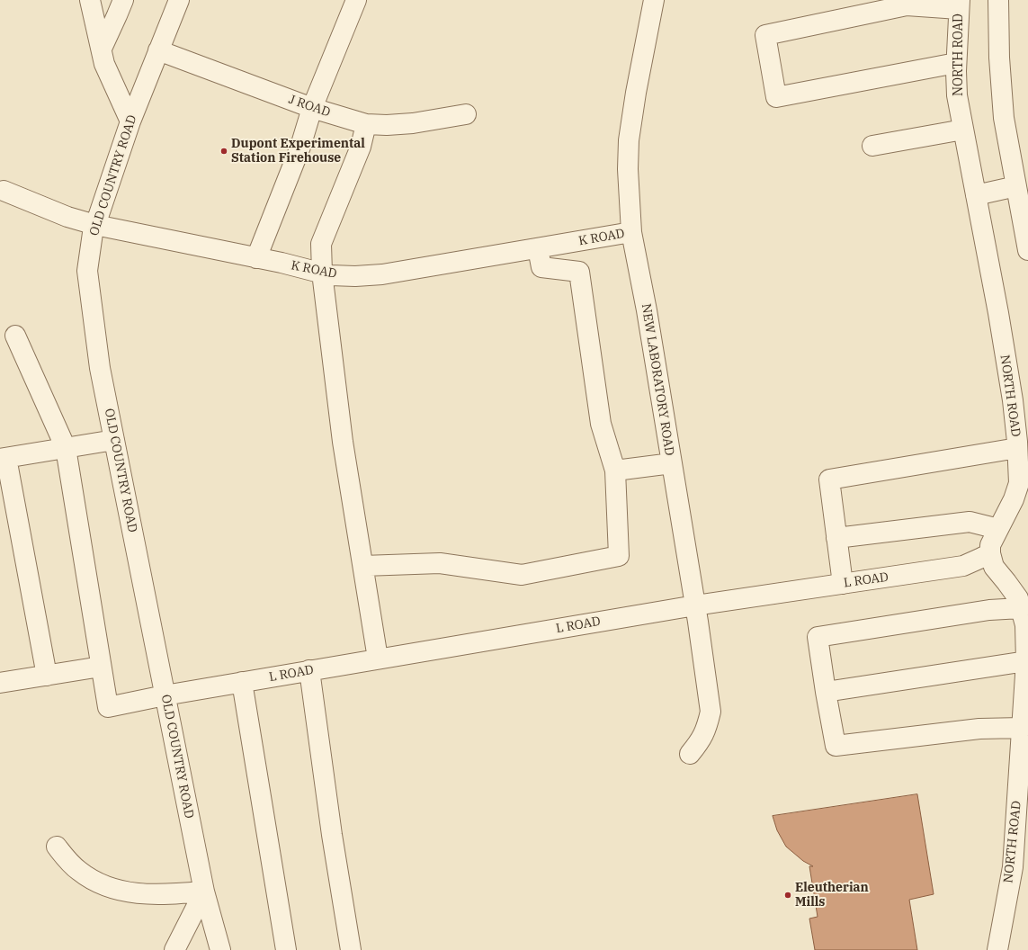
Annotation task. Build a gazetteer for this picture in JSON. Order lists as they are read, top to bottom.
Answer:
{
  "streets": {
    "lane": [
      "NORTH ROAD",
      "J ROAD",
      "OLD COUNTRY ROAD",
      "K ROAD",
      "NEW LABORATORY ROAD",
      "L ROAD"
    ]
  },
  "crossings": [
    ["NORTH ROAD", "L ROAD"],
    ["J ROAD", "OLD COUNTRY ROAD"],
    ["OLD COUNTRY ROAD", "K ROAD"],
    ["OLD COUNTRY ROAD", "L ROAD"],
    ["K ROAD", "NEW LABORATORY ROAD"],
    ["NEW LABORATORY ROAD", "L ROAD"]
  ],
  "places": ["Dupont Experimental Station Firehouse", "Eleutherian Mills"]
}
